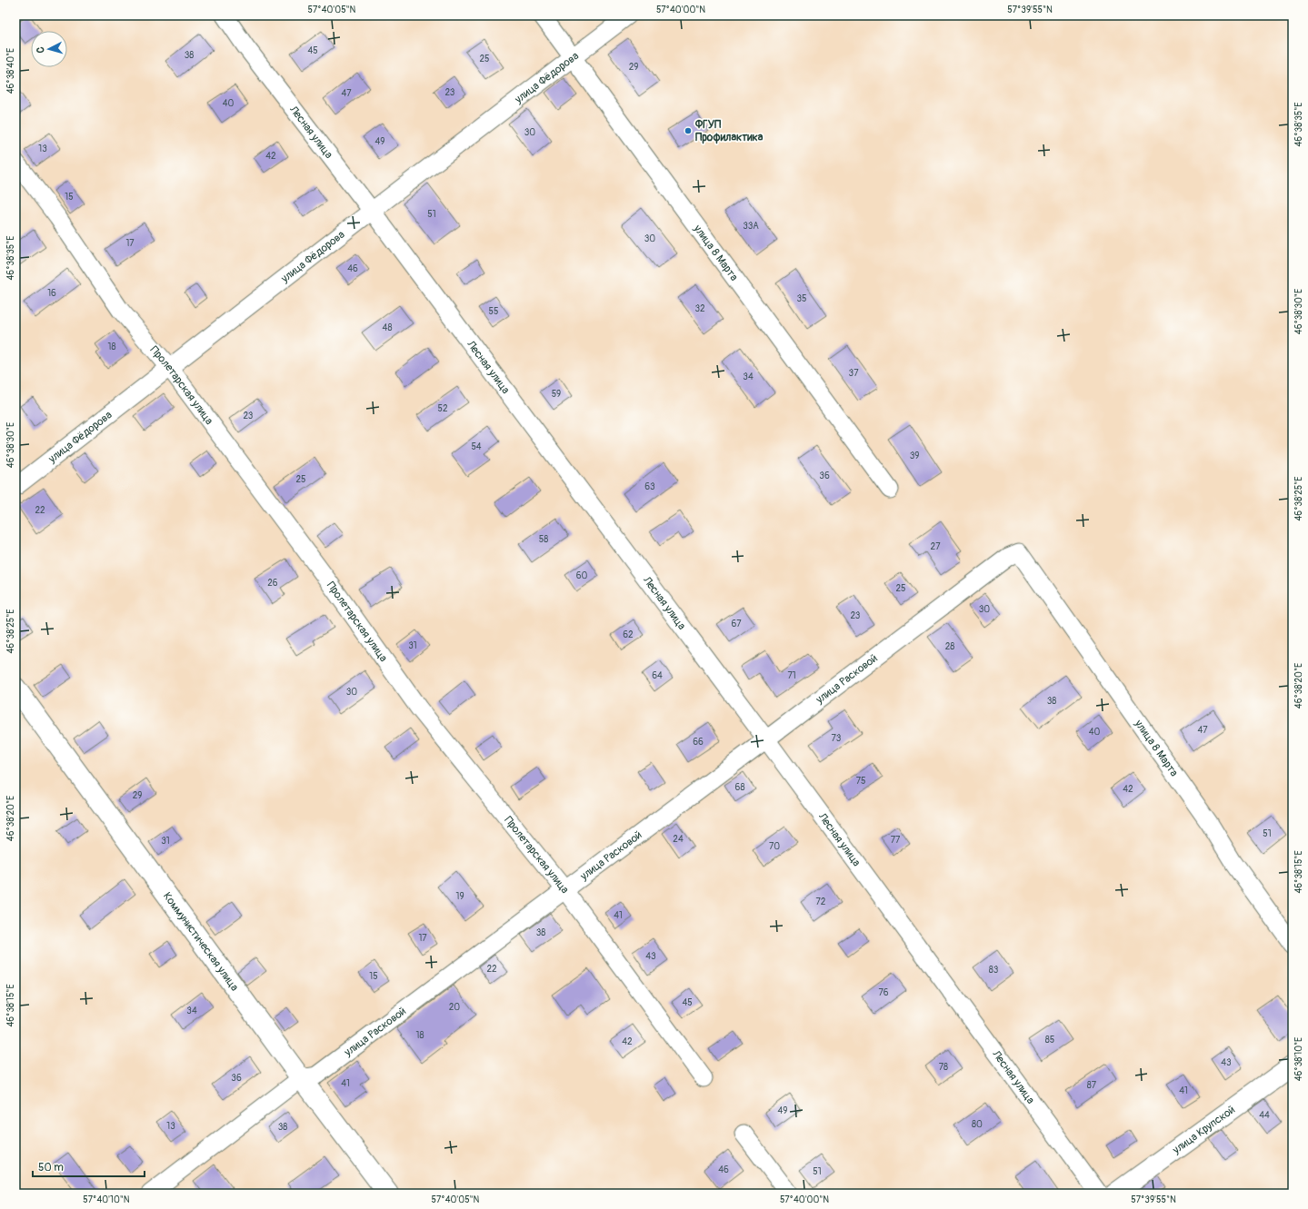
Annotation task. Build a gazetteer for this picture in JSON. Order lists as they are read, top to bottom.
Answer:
{
  "streets": {
    "street": [
      "улица Фёдорова",
      "Лесная улица",
      "улица 8 Марта",
      "Пролетарская улица",
      "улица Расковой",
      "Коммунистическая улица",
      "улица Крупской"
    ]
  },
  "crossings": [
    ["улица Фёдорова", "Лесная улица"],
    ["улица Фёдорова", "улица 8 Марта"],
    ["улица Фёдорова", "Пролетарская улица"],
    ["Лесная улица", "улица Расковой"],
    ["улица 8 Марта", "улица Расковой"],
    ["Пролетарская улица", "улица Расковой"],
    ["улица Расковой", "Коммунистическая улица"]
  ],
  "places": ["ФГУП Профилактика"],
  "house_numbers": [
    "45",
    "38",
    "25",
    "29",
    "23",
    "47",
    "40",
    "30",
    "49",
    "13",
    "42",
    "15",
    "51",
    "33А",
    "30",
    "17",
    "46",
    "16",
    "35",
    "32",
    "55",
    "48",
    "18",
    "37",
    "34",
    "59",
    "52",
    "23",
    "54",
    "39",
    "36",
    "25",
    "63",
    "22",
    "58",
    "27",
    "60",
    "26",
    "25",
    "30",
    "23",
    "67",
    "62",
    "31",
    "28",
    "64",
    "71",
    "30",
    "38",
    "47",
    "40",
    "73",
    "66",
    "75",
    "68",
    "42",
    "29",
    "51",
    "24",
    "77",
    "31",
    "70",
    "19",
    "72",
    "41",
    "38",
    "17",
    "43",
    "22",
    "83",
    "15",
    "76",
    "45",
    "20",
    "34",
    "18",
    "85",
    "42",
    "43",
    "78",
    "36",
    "41",
    "87",
    "41",
    "49",
    "44",
    "80",
    "13",
    "38",
    "46",
    "51"
  ],
  "scale_bar": "50 m",
  "north": "left",
  "coordinates": [
    "57°40'05\"N",
    "57°40'00\"N",
    "57°39'55\"N",
    "46°38'40\"E",
    "46°38'35\"E",
    "46°38'30\"E",
    "46°38'25\"E",
    "46°38'20\"E",
    "46°38'15\"E",
    "46°38'10\"E",
    "57°40'10\"N"
  ]
}
